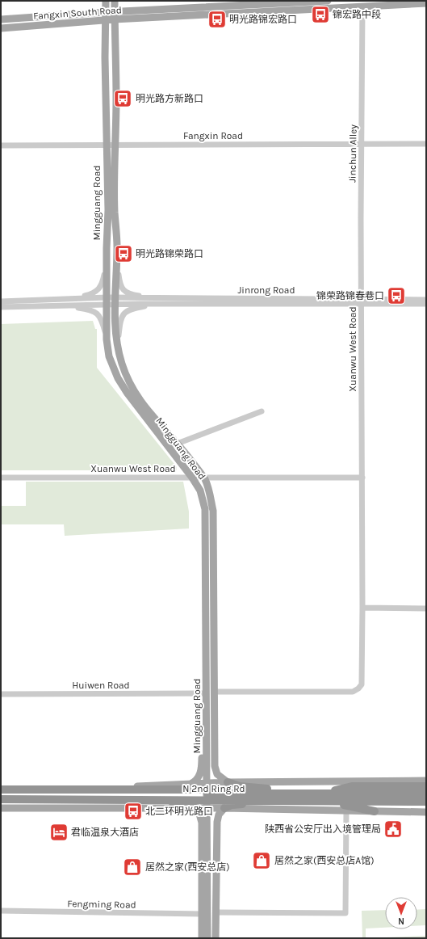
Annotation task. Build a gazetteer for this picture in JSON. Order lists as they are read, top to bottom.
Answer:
{
  "streets": {
    "highway": ["N 2nd Ring Rd"],
    "main road": ["Fangxin South Road", "Mingguang Road"],
    "street": [
      "Fangxin Road",
      "Jinchun Alley",
      "Jinrong Road",
      "Xuanwu West Road",
      "Huiwen Road",
      "Fengming Road"
    ]
  },
  "crossings": [
    ["Fangxin South Road", "Jinchun Alley"],
    ["Fangxin South Road", "Mingguang Road"],
    ["Fangxin Road", "Jinchun Alley"],
    ["Fangxin Road", "Mingguang Road"],
    ["Jinchun Alley", "Jinrong Road"],
    ["Jinchun Alley", "Xuanwu West Road"],
    ["Mingguang Road", "Jinrong Road"],
    ["Mingguang Road", "Xuanwu West Road"],
    ["Jinrong Road", "Xuanwu West Road"]
  ],
  "places": {
    "bus stop": [
      "锦宏路中段",
      "明光路锦宏路口",
      "明光路方新路口",
      "明光路锦荣路口",
      "锦荣路锦春巷口",
      "北二环明光路口"
    ],
    "public building": ["陕西省公安厅出入境管理局"],
    "hotel": ["君临温泉大酒店"],
    "shop": ["居然之家(西安总店A馆)", "居然之家(西安总店)"]
  },
  "north": "bottom"
}
